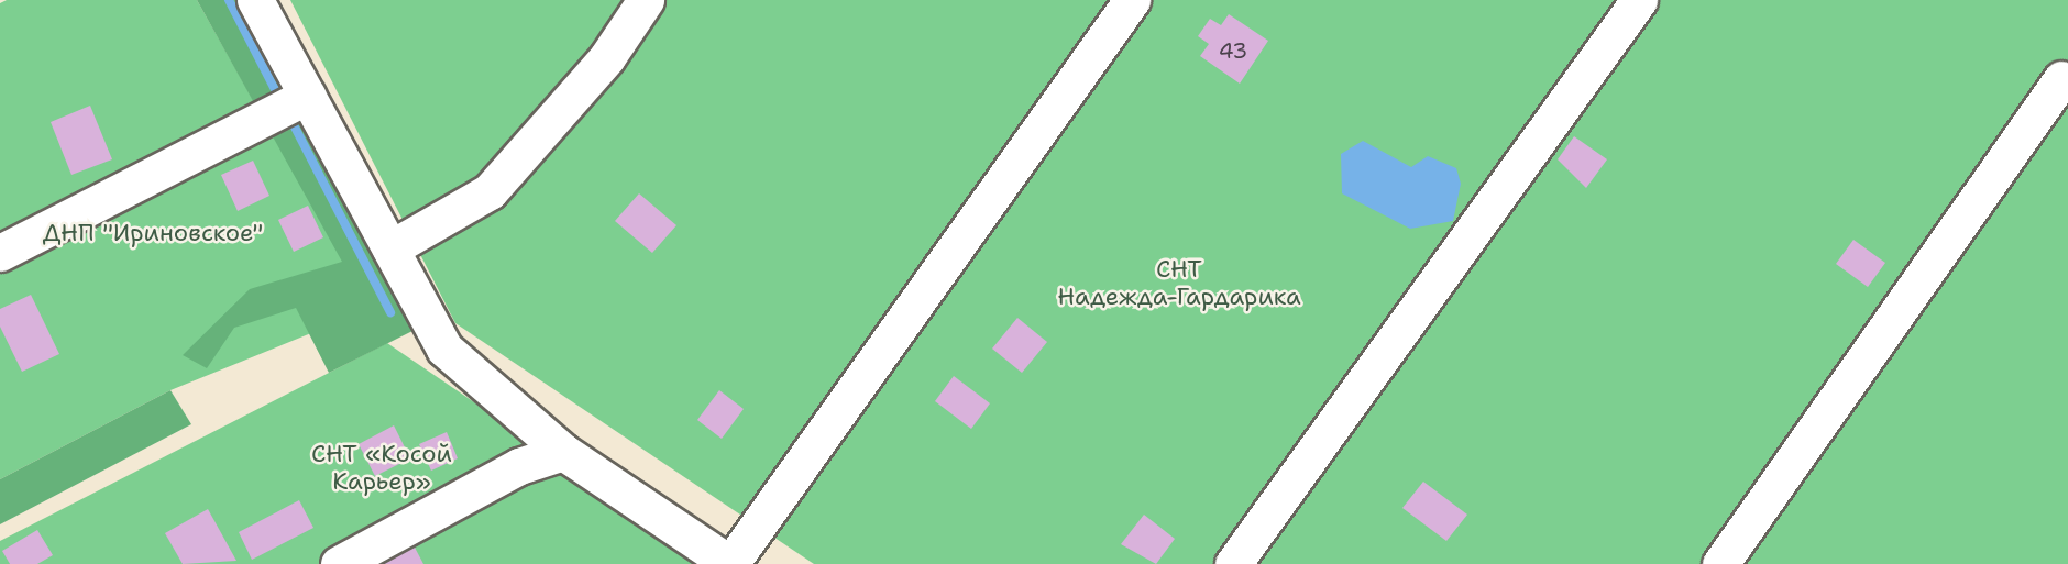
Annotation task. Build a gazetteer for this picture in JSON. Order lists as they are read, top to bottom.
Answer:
{
  "parks": ["ДНП \"Ириновское\"", "СНТ Надежда-Гардарика", "СНТ «Косой Карьер»"],
  "house_numbers": ["43"]
}
